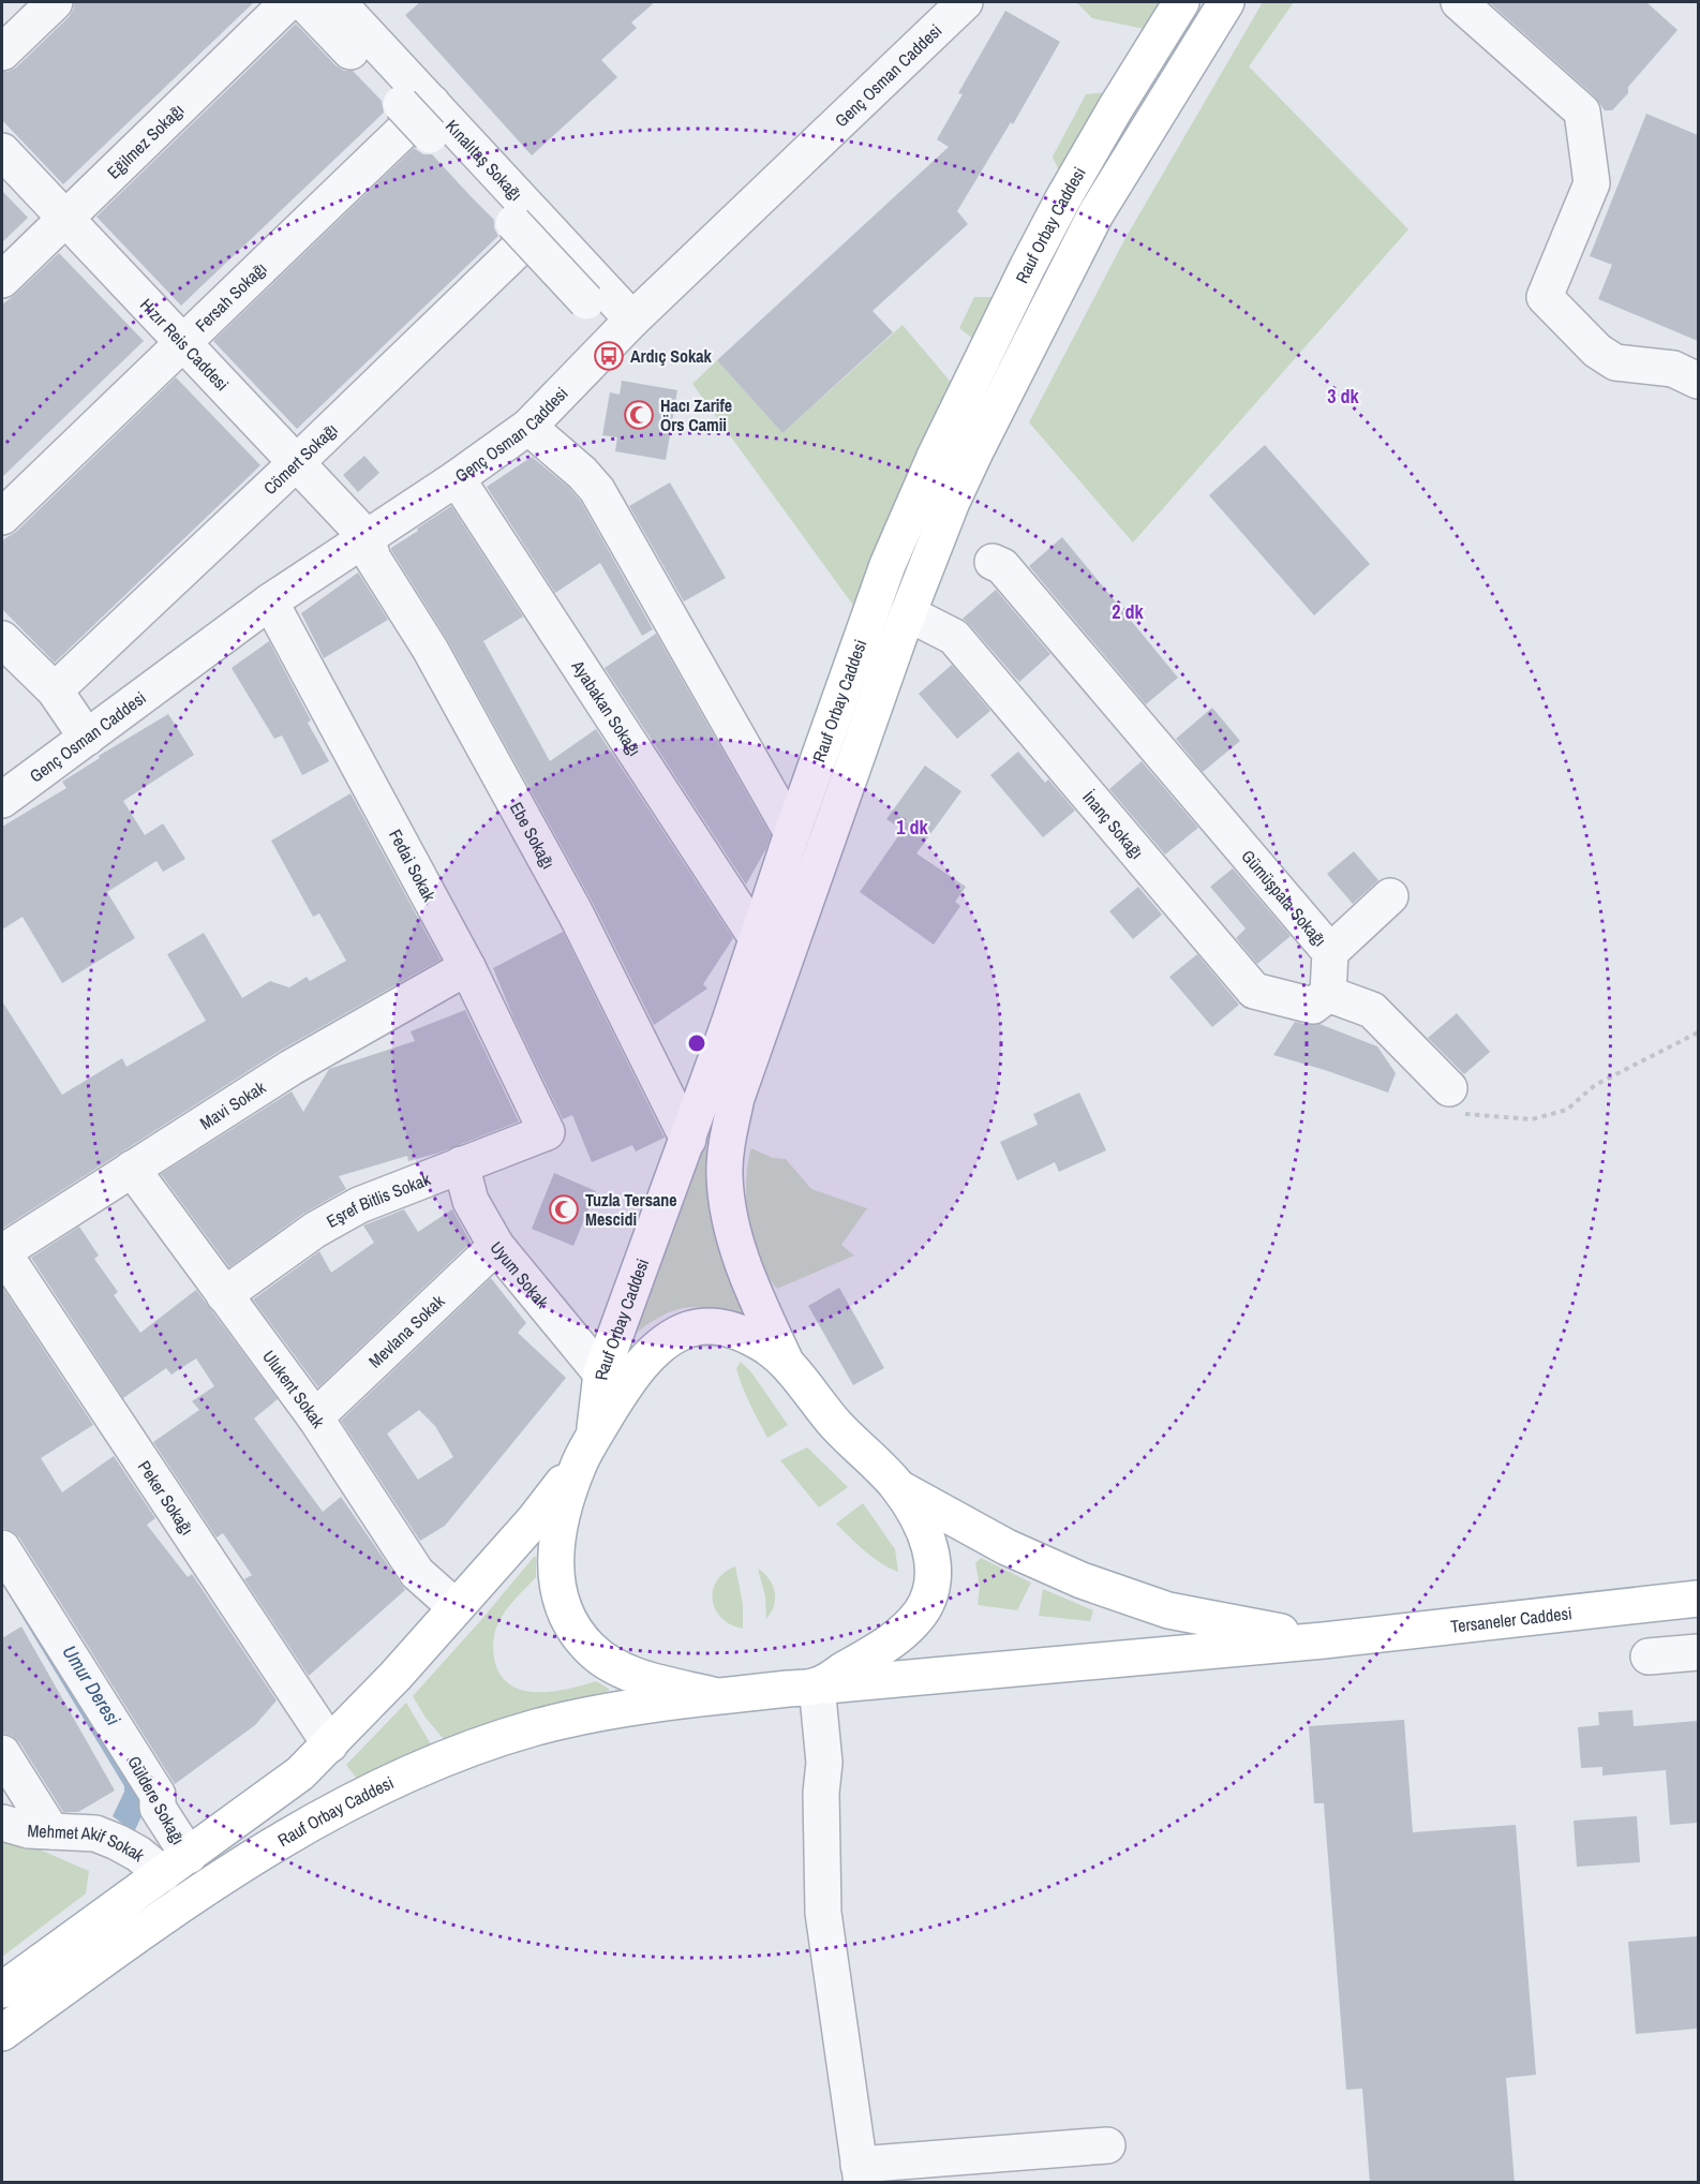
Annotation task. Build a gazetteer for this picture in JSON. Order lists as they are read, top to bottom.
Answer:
{
  "streets": {
    "main road": ["Rauf Orbay Caddesi", "Tersaneler Caddesi"],
    "street": [
      "Genç Osman Caddesi",
      "Eğilmez Sokağı",
      "Fersah Sokağı",
      "Hızır Reis Caddesi",
      "Cömert Sokağı",
      "Ayabakan Sokağı",
      "İnanç Sokağı",
      "Ebe Sokağı",
      "Fedai Sokak",
      "Gümüşpala Sokağı",
      "Mavi Sokak",
      "Eşref Bitlis Sokak",
      "Uyum Sokak",
      "Mevlana Sokak",
      "Ulukent Sokak",
      "Peker Sokağı",
      "Güldere Sokağı",
      "Mehmet Akif Sokak"
    ]
  },
  "crossings": [
    ["Genç Osman Caddesi", "Hızır Reis Caddesi"],
    ["Genç Osman Caddesi", "Ayabakan Sokağı"],
    ["Genç Osman Caddesi", "Ebe Sokağı"],
    ["Genç Osman Caddesi", "Fedai Sokak"],
    ["Eğilmez Sokağı", "Hızır Reis Caddesi"],
    ["Rauf Orbay Caddesi", "Ayabakan Sokağı"],
    ["Rauf Orbay Caddesi", "İnanç Sokağı"],
    ["Rauf Orbay Caddesi", "Ebe Sokağı"],
    ["Rauf Orbay Caddesi", "Uyum Sokak"],
    ["Rauf Orbay Caddesi", "Ulukent Sokak"],
    ["Rauf Orbay Caddesi", "Peker Sokağı"],
    ["Rauf Orbay Caddesi", "Tersaneler Caddesi"],
    ["Rauf Orbay Caddesi", "Güldere Sokağı"],
    ["Rauf Orbay Caddesi", "Mehmet Akif Sokak"],
    ["Fersah Sokağı", "Hızır Reis Caddesi"],
    ["Hızır Reis Caddesi", "Cömert Sokağı"],
    ["Hızır Reis Caddesi", "Ebe Sokağı"],
    ["İnanç Sokağı", "Gümüşpala Sokağı"],
    ["Fedai Sokak", "Mavi Sokak"],
    ["Fedai Sokak", "Eşref Bitlis Sokak"],
    ["Mavi Sokak", "Ulukent Sokak"],
    ["Mavi Sokak", "Peker Sokağı"],
    ["Eşref Bitlis Sokak", "Uyum Sokak"],
    ["Eşref Bitlis Sokak", "Ulukent Sokak"],
    ["Uyum Sokak", "Mevlana Sokak"],
    ["Mevlana Sokak", "Ulukent Sokak"],
    ["Güldere Sokağı", "Mehmet Akif Sokak"]
  ],
  "water": ["Umur Deresi"],
  "places": {
    "bus stop": ["Ardıç Sokak"],
    "mosque": ["Hacı Zarife Örs Camii", "Tuzla Tersane Mescidi"]
  },
  "rings": ["3 dk", "2 dk", "1 dk"]
}
